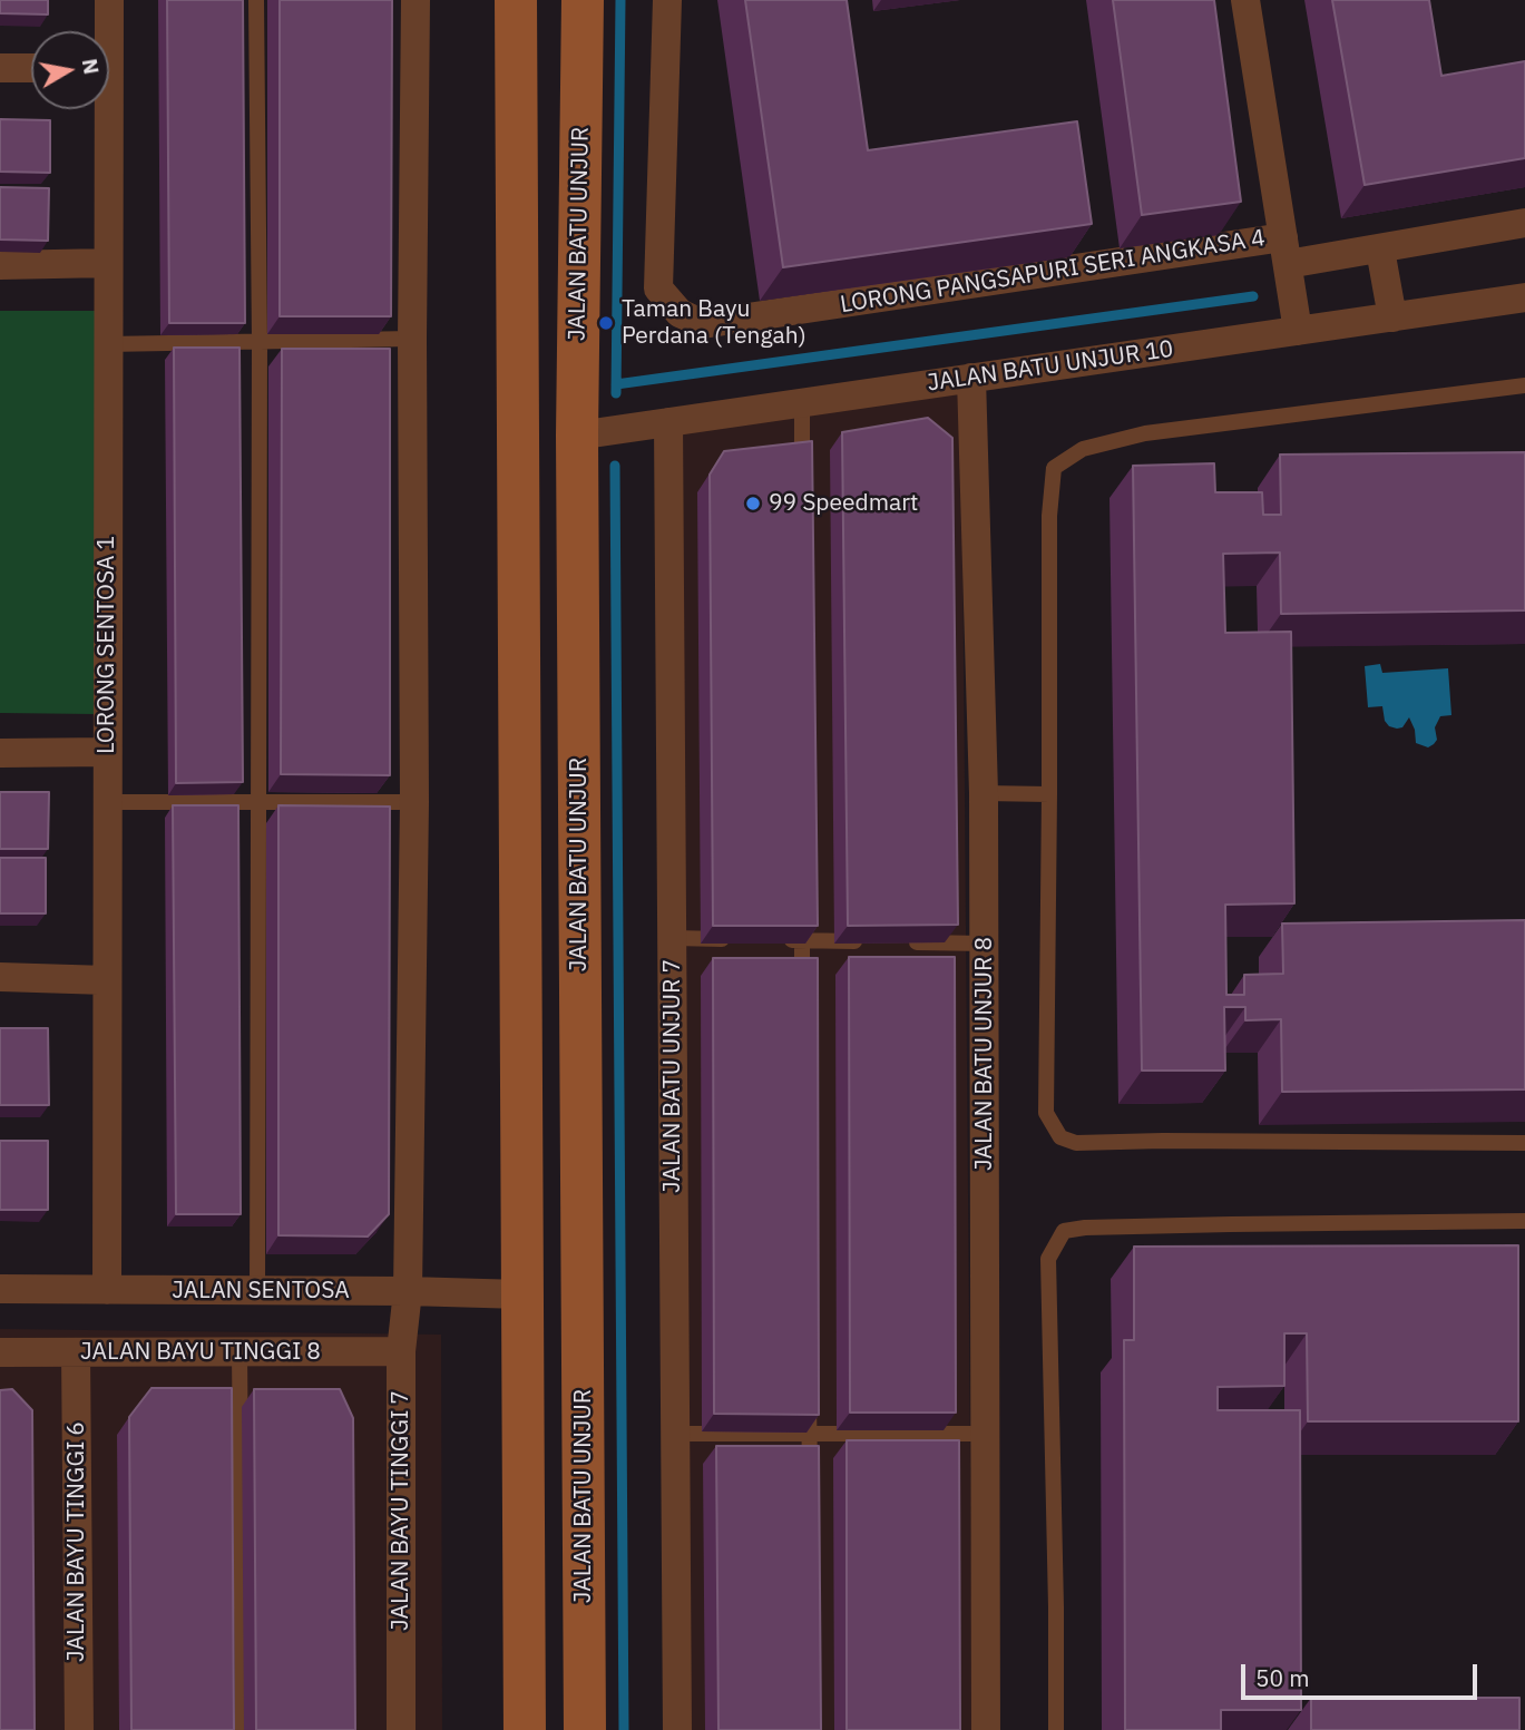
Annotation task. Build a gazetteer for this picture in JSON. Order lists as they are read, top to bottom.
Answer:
{
  "streets": {
    "main road": ["JALAN BATU UNJUR"],
    "street": [
      "LORONG PANGSAPURI SERI ANGKASA 4",
      "JALAN BATU UNJUR 10",
      "LORONG SENTOSA 1",
      "JALAN BATU UNJUR 8",
      "JALAN BATU UNJUR 7",
      "JALAN SENTOSA",
      "JALAN BAYU TINGGI 8",
      "JALAN BAYU TINGGI 7",
      "JALAN BAYU TINGGI 6"
    ]
  },
  "crossings": [
    ["JALAN BATU UNJUR", "JALAN BATU UNJUR 10"],
    ["JALAN BATU UNJUR 10", "JALAN BATU UNJUR 8"],
    ["JALAN BATU UNJUR 10", "JALAN BATU UNJUR 7"],
    ["LORONG SENTOSA 1", "JALAN SENTOSA"],
    ["JALAN SENTOSA", "JALAN BAYU TINGGI 7"],
    ["JALAN BAYU TINGGI 8", "JALAN BAYU TINGGI 7"],
    ["JALAN BAYU TINGGI 8", "JALAN BAYU TINGGI 6"]
  ],
  "places": ["Taman Bayu Perdana (Tengah)", "99 Speedmart"],
  "scale_bar": "50 m",
  "north": "right"
}
